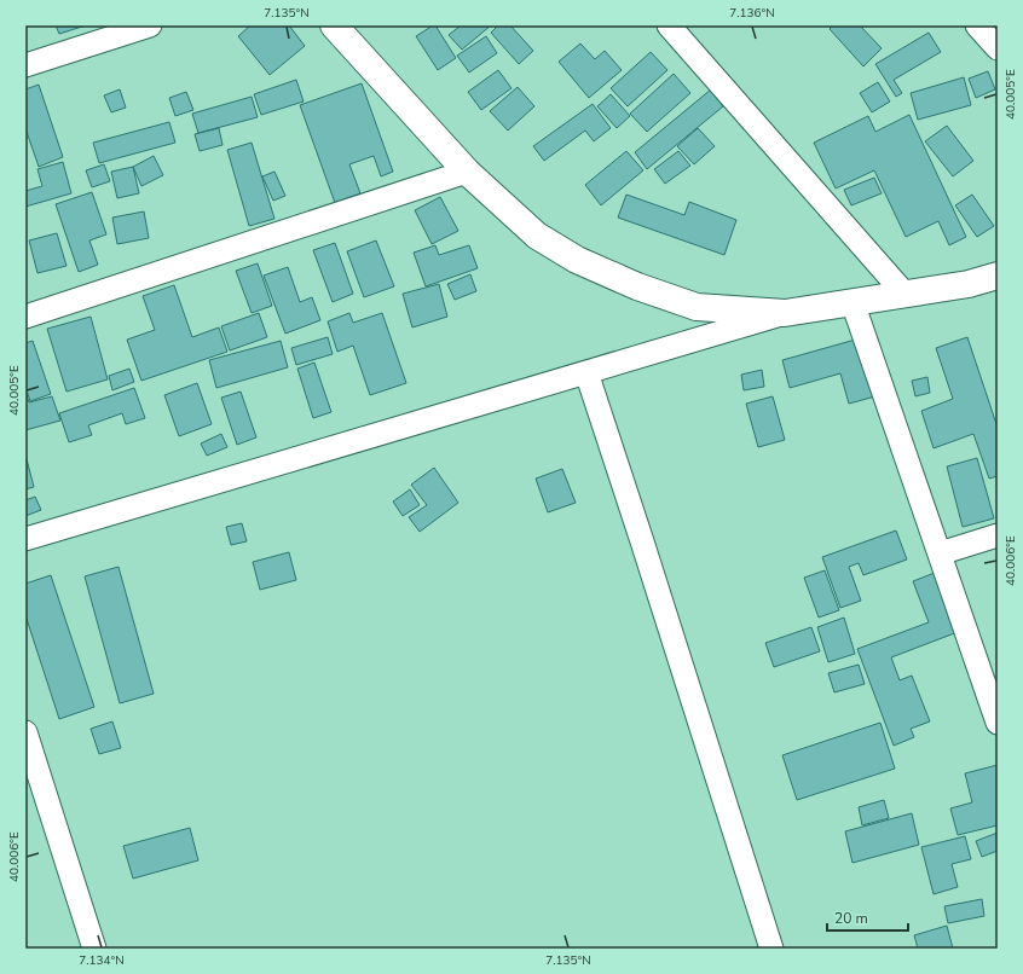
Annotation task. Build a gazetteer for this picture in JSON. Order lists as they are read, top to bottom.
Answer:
{
  "scale_bar": "20 m",
  "coordinates": [
    "7.135°N",
    "7.136°N",
    "40.005°E",
    "40.006°E",
    "7.134°N"
  ]
}
